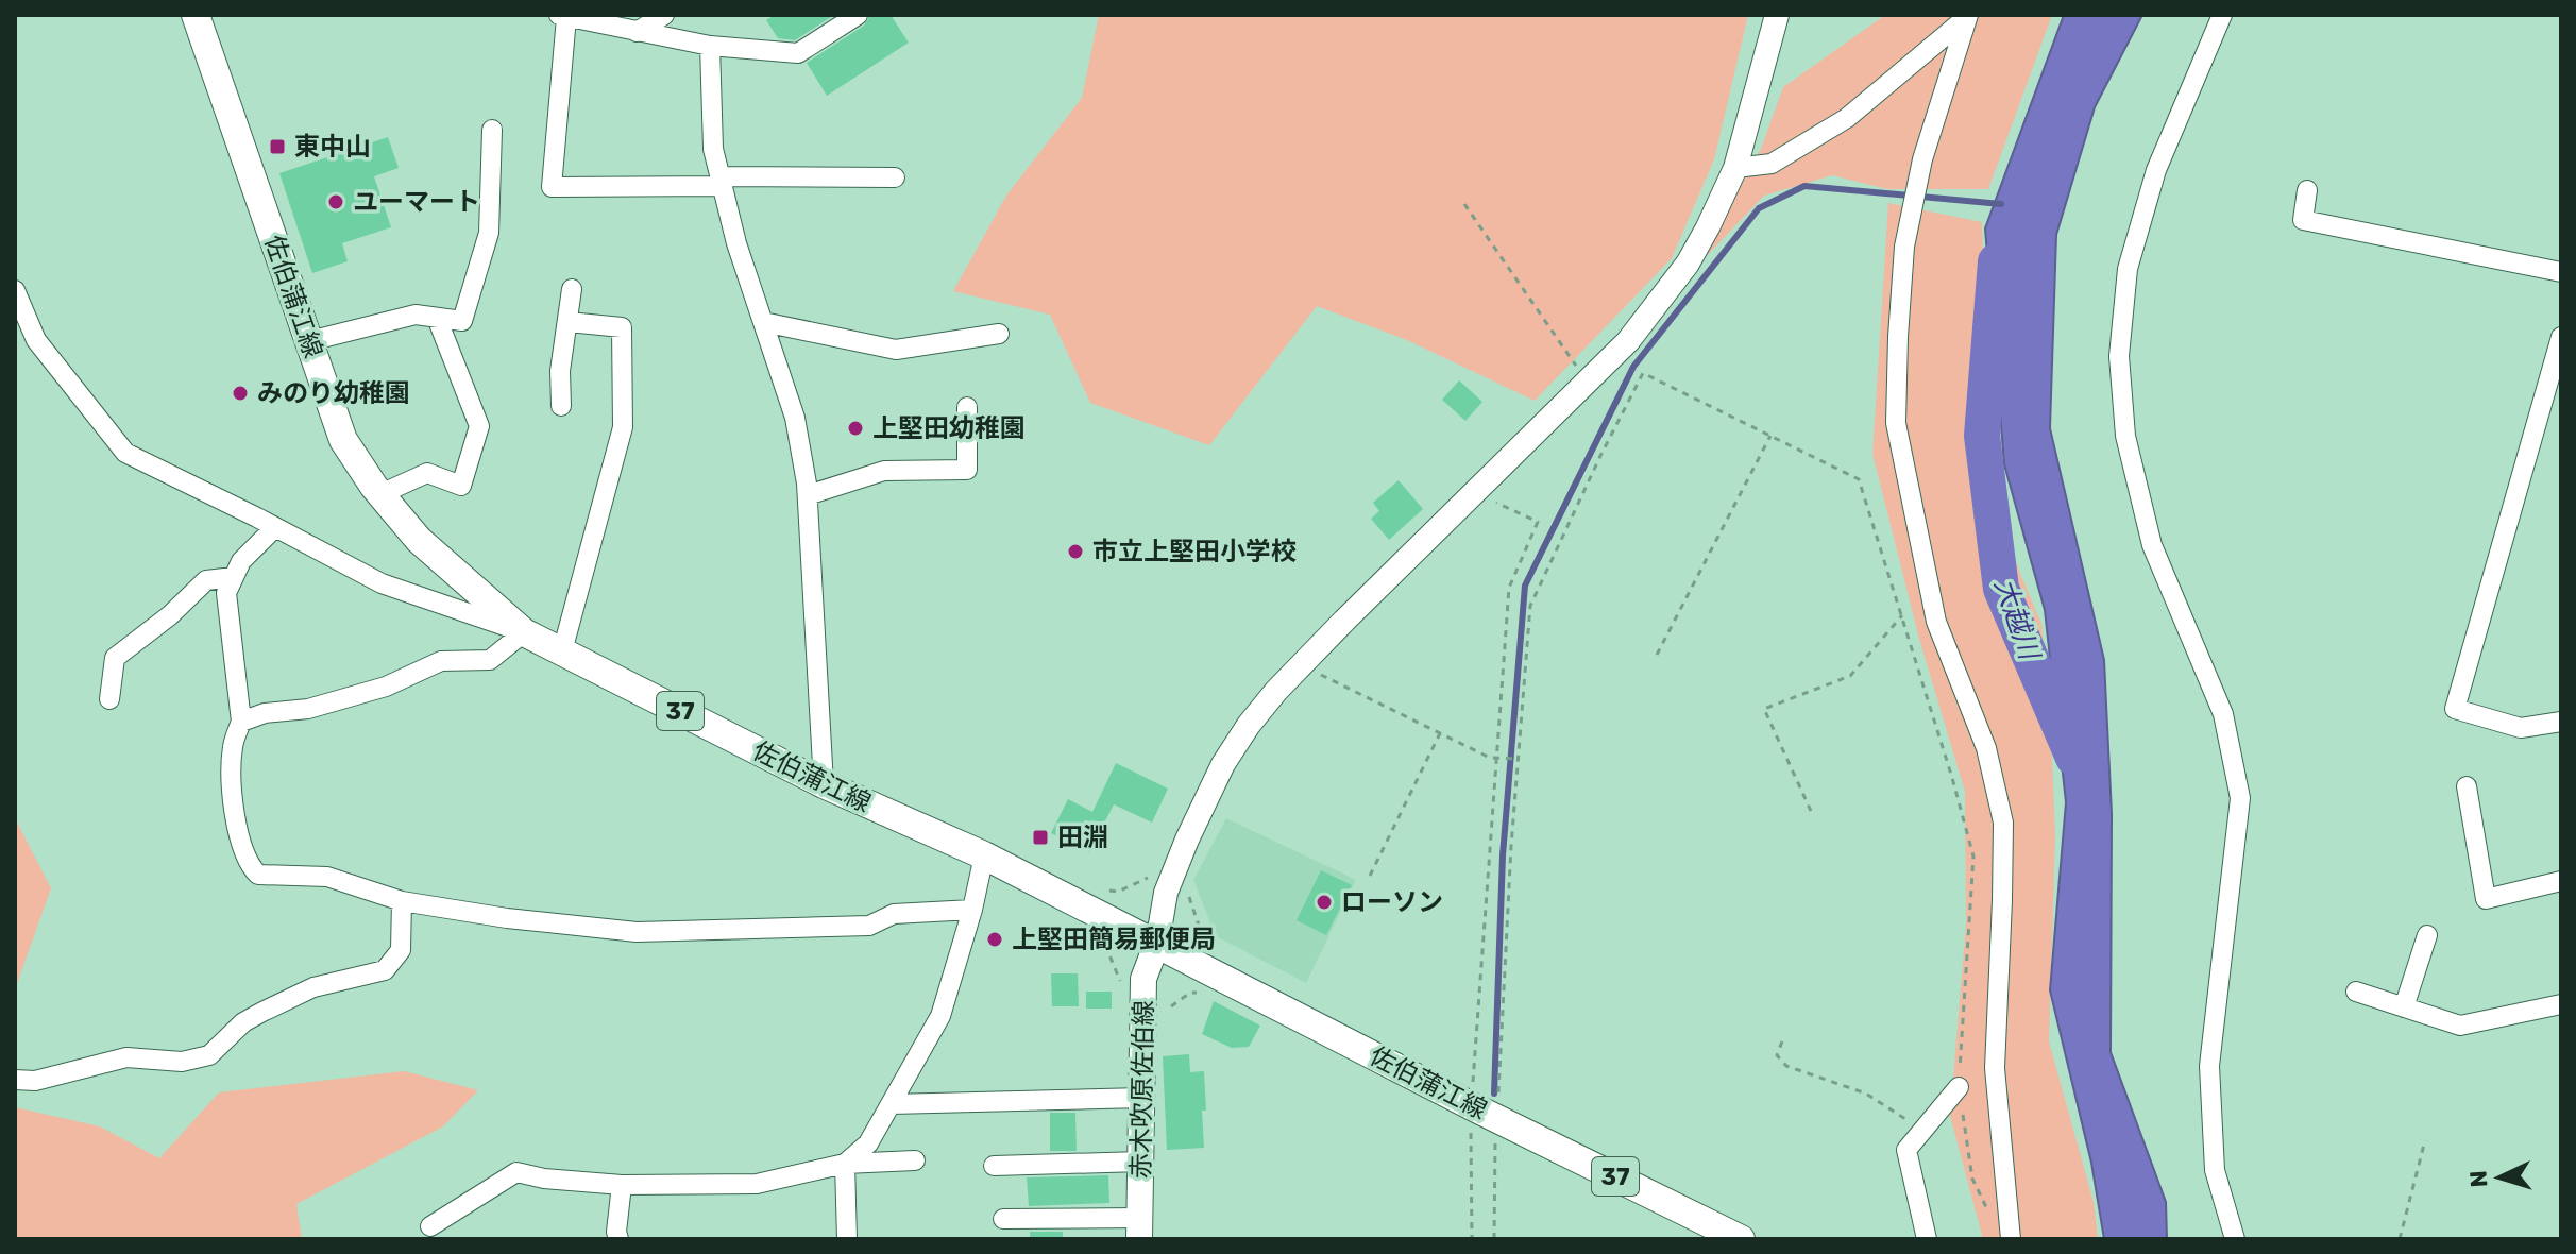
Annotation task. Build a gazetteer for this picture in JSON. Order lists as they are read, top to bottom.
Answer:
{
  "streets": {
    "main road": ["佐伯蒲江線", "37", "赤木吹原佐伯線"]
  },
  "crossings": [
    ["佐伯蒲江線", "赤木吹原佐伯線"]
  ],
  "water": ["大越川"],
  "places": {
    "transit": ["東中山", "田淵"],
    "other": [
      "ユーマート",
      "みのり幼稚園",
      "上堅田幼稚園",
      "市立上堅田小学校",
      "ローソン",
      "上堅田簡易郵便局"
    ]
  },
  "north": "left"
}
